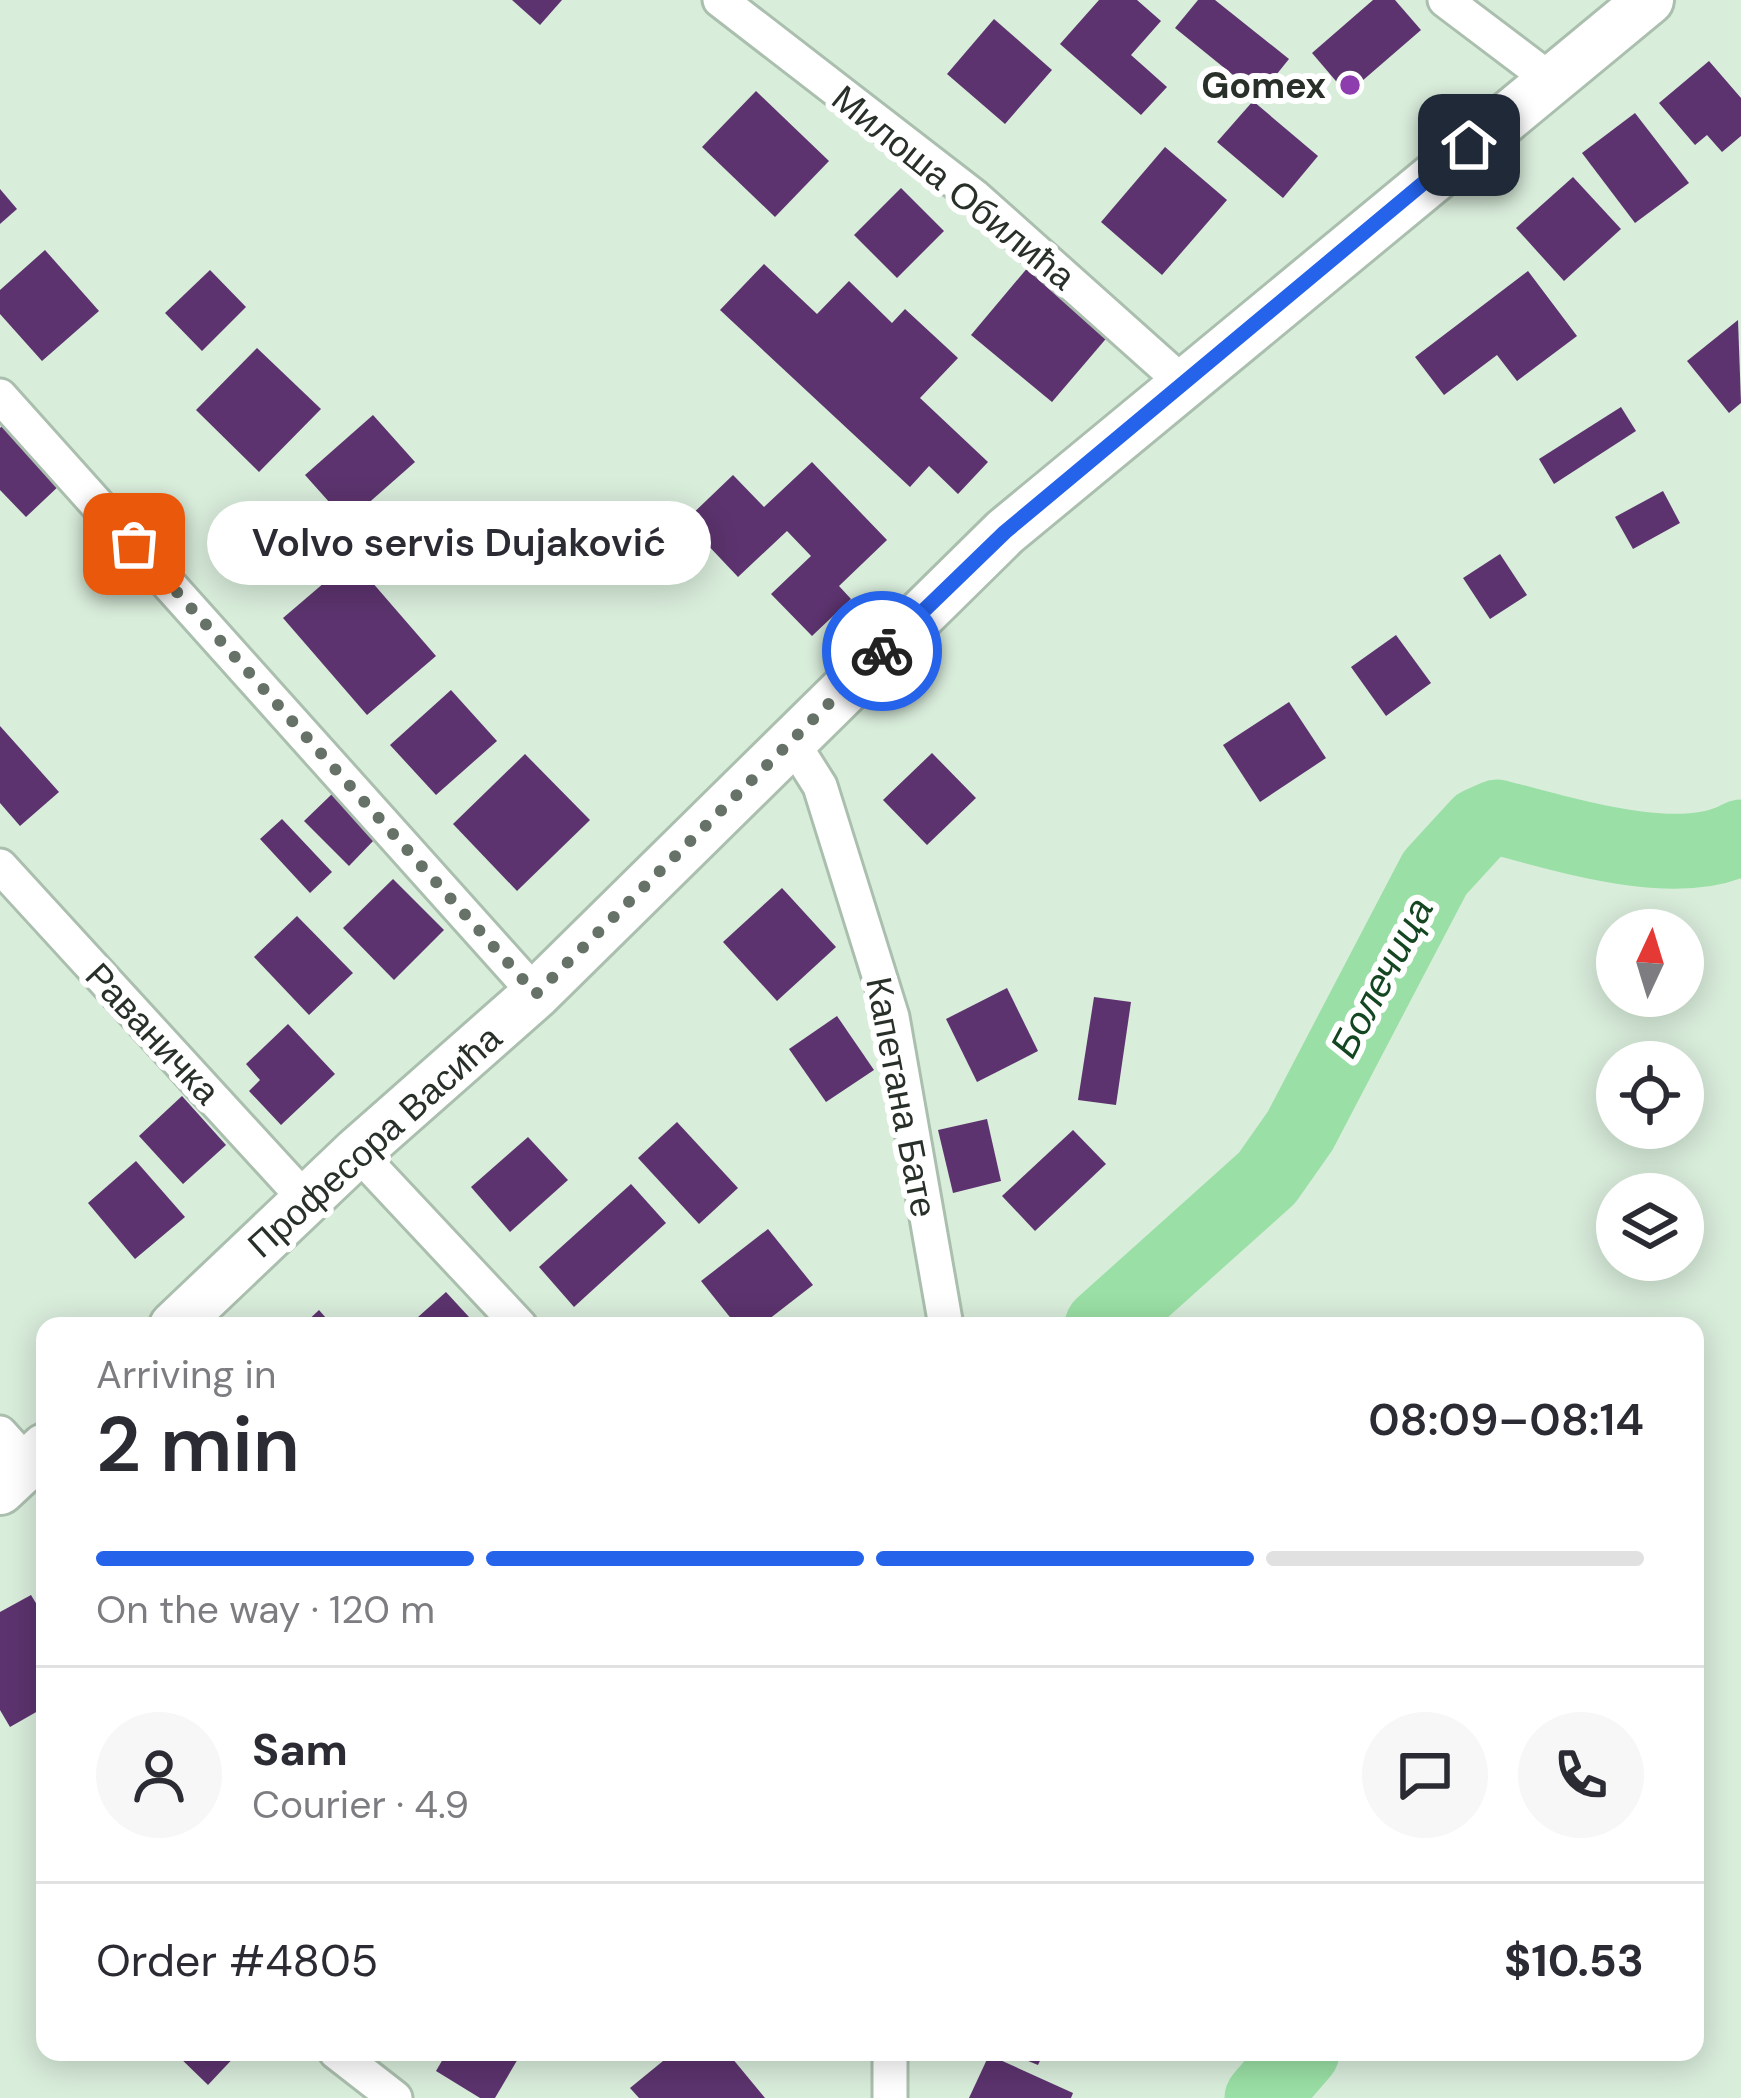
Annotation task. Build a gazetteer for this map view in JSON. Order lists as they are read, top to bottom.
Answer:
{
  "streets": {
    "street": [
      "Милоша Обилића",
      "Раваничка",
      "Капетана Бате",
      "Професора Васића"
    ]
  },
  "crossings": [
    ["Милоша Обилића", "Професора Васића"],
    ["Раваничка", "Професора Васића"],
    ["Капетана Бате", "Професора Васића"]
  ],
  "water": ["Болечица"],
  "places": ["Gomex", "Volvo servis Dujaković"],
  "north": "top",
  "page": {
    "bubble": "Volvo servis Dujaković",
    "heading": ["2 min", "Arriving in", "08:09–08:14"],
    "panel": [
      "Sam",
      "Courier · 4.9",
      "Order #4805",
      "$10.53"
    ],
    "bar": "On the way · 120 m"
  }
}
